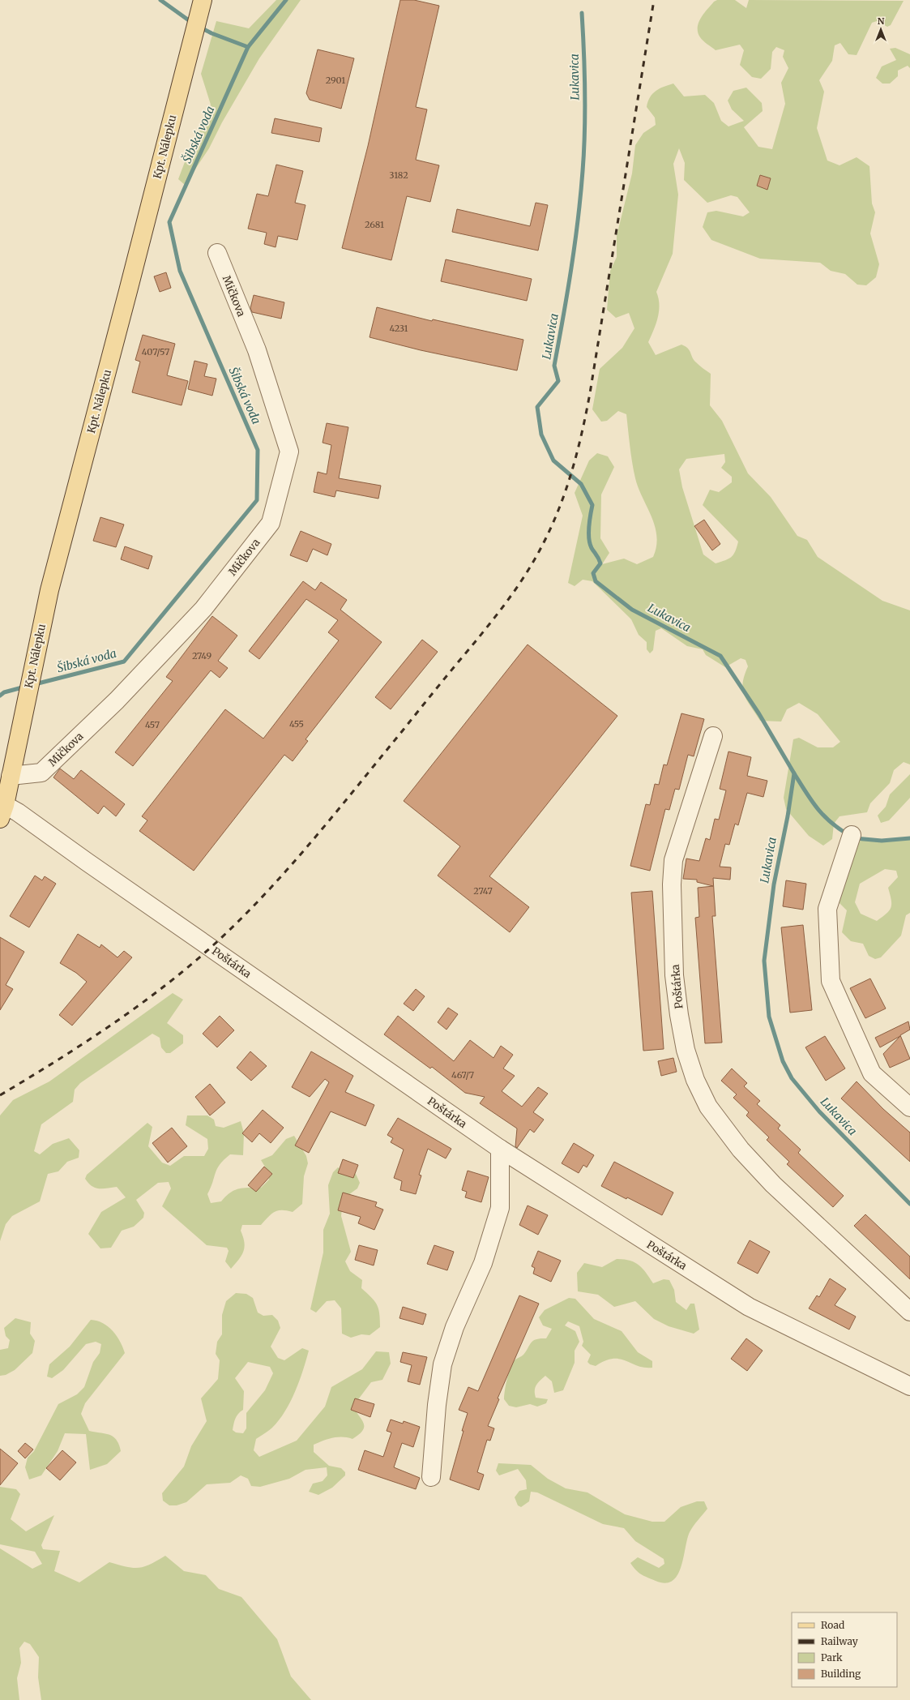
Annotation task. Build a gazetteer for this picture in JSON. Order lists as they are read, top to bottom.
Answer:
{
  "streets": {
    "main road": ["Kpt. Nálepku"],
    "street": ["Mičkova", "Poštárka"]
  },
  "crossings": [
    ["Kpt. Nálepku", "Mičkova"],
    ["Kpt. Nálepku", "Poštárka"]
  ],
  "water": ["Lukavica", "Šibská voda"],
  "house_numbers": [
    "2901",
    "3182",
    "2681",
    "4231",
    "407/57",
    "2749",
    "455",
    "457",
    "2747",
    "467/7"
  ],
  "legend": [
    "Road",
    "Railway",
    "Park",
    "Building"
  ],
  "north": "top"
}
